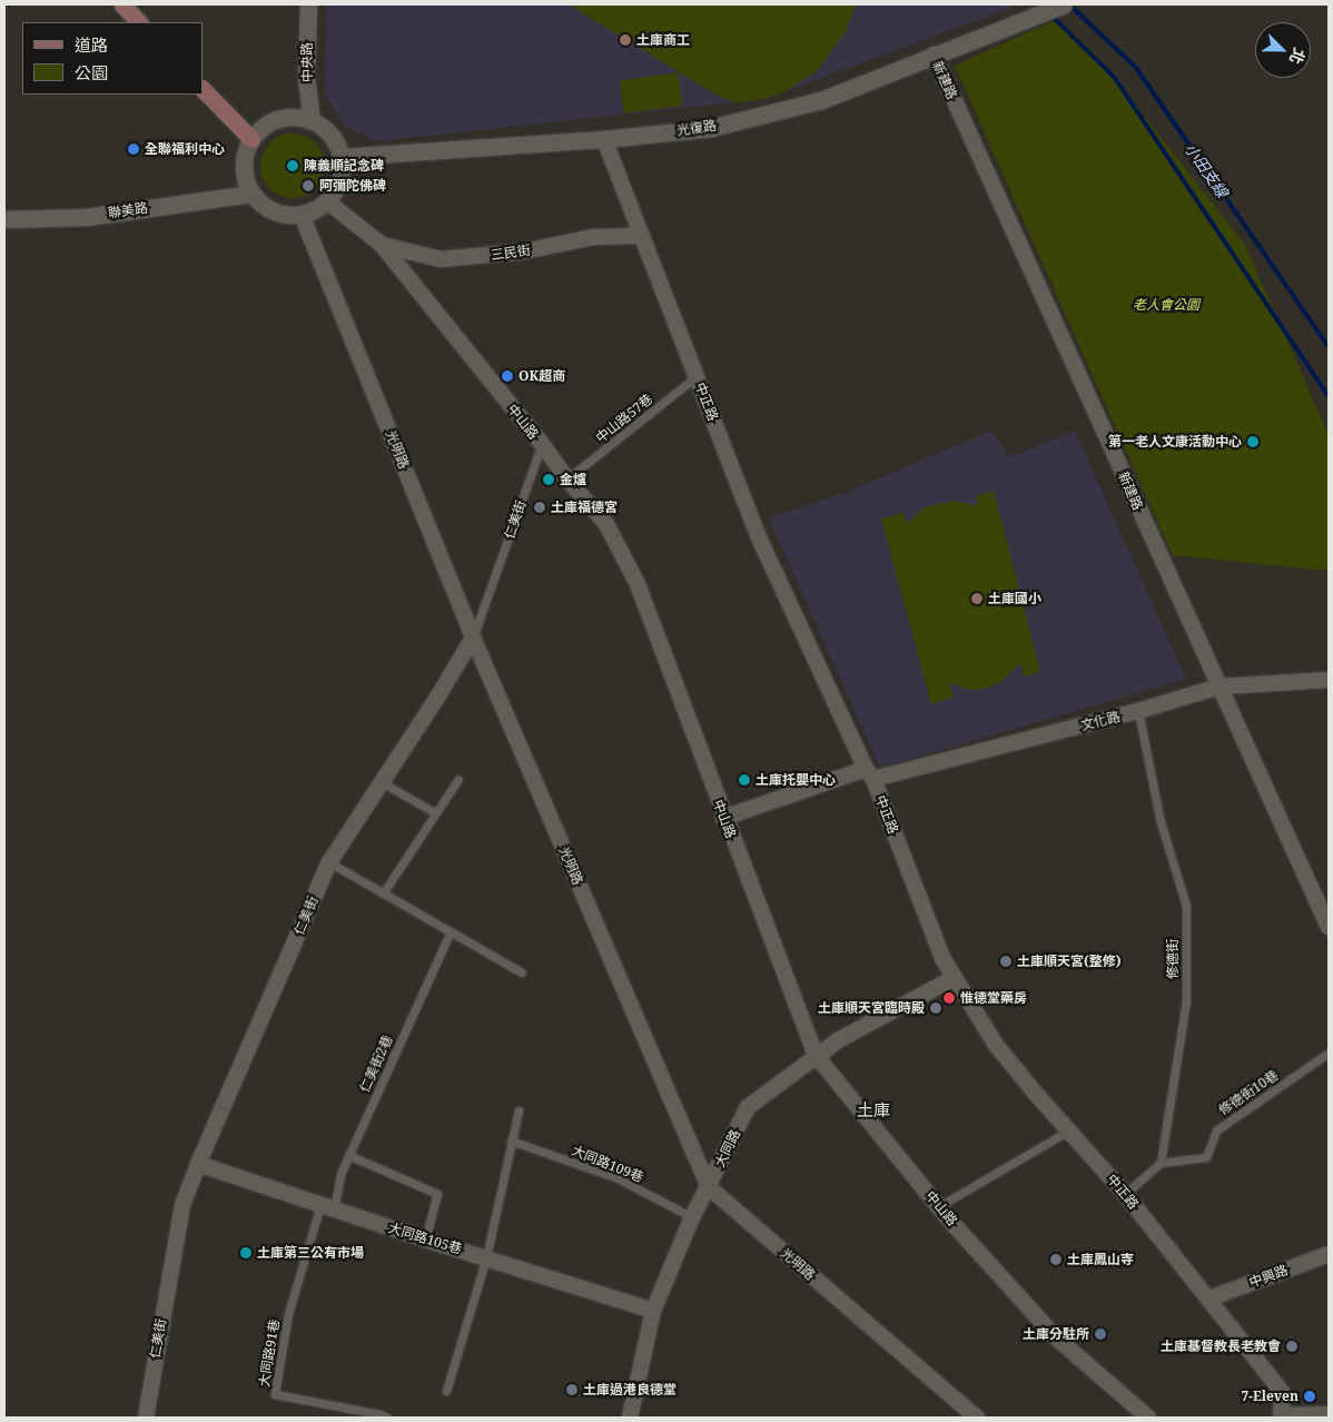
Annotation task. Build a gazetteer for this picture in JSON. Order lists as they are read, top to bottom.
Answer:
{
  "streets": {
    "street": [
      "中央路",
      "新建路",
      "光復路",
      "聯美路",
      "三民街",
      "中正路",
      "中山路",
      "光明路",
      "仁美街",
      "文化路",
      "大同路",
      "大同路105巷",
      "中興路"
    ],
    "lane": [
      "中山路57巷",
      "修德街",
      "仁美街2巷",
      "修德街10巷",
      "大同路109巷",
      "大同路91巷"
    ]
  },
  "crossings": [
    ["中央路", "光復路"],
    ["中央路", "聯美路"],
    ["中央路", "中山路"],
    ["中央路", "光明路"],
    ["新建路", "光復路"],
    ["新建路", "文化路"],
    ["光復路", "聯美路"],
    ["光復路", "中正路"],
    ["光復路", "中山路"],
    ["光復路", "光明路"],
    ["聯美路", "中山路"],
    ["聯美路", "光明路"],
    ["三民街", "中正路"],
    ["三民街", "中山路"],
    ["中正路", "中山路57巷"],
    ["中正路", "文化路"],
    ["中正路", "大同路"],
    ["中正路", "中興路"],
    ["中山路57巷", "中山路"],
    ["中山路", "光明路"],
    ["中山路", "仁美街"],
    ["中山路", "文化路"],
    ["中山路", "大同路"],
    ["光明路", "仁美街"],
    ["光明路", "大同路"],
    ["仁美街", "大同路105巷"],
    ["文化路", "修德街"],
    ["修德街", "修德街10巷"],
    ["仁美街2巷", "大同路105巷"],
    ["仁美街2巷", "大同路91巷"],
    ["大同路", "大同路109巷"],
    ["大同路", "大同路105巷"],
    ["大同路105巷", "大同路91巷"]
  ],
  "districts": ["土庫"],
  "water": ["小田支線"],
  "parks": ["老人會公園"],
  "places": [
    "土庫商工",
    "全聯福利中心",
    "陳義順記念碑",
    "阿彌陀佛碑",
    "OK超商",
    "第一老人文康活動中心",
    "金爐",
    "土庫福德宮",
    "土庫國小",
    "土庫托嬰中心",
    "土庫順天宮(整修)",
    "惟德堂藥房",
    "土庫順天宮臨時殿",
    "土庫第三公有市場",
    "土庫鳳山寺",
    "土庫分駐所",
    "土庫基督教長老教會",
    "土庫過港良德堂",
    "7-Eleven"
  ],
  "legend": ["道路", "公園"],
  "north": "bottom right"
}
